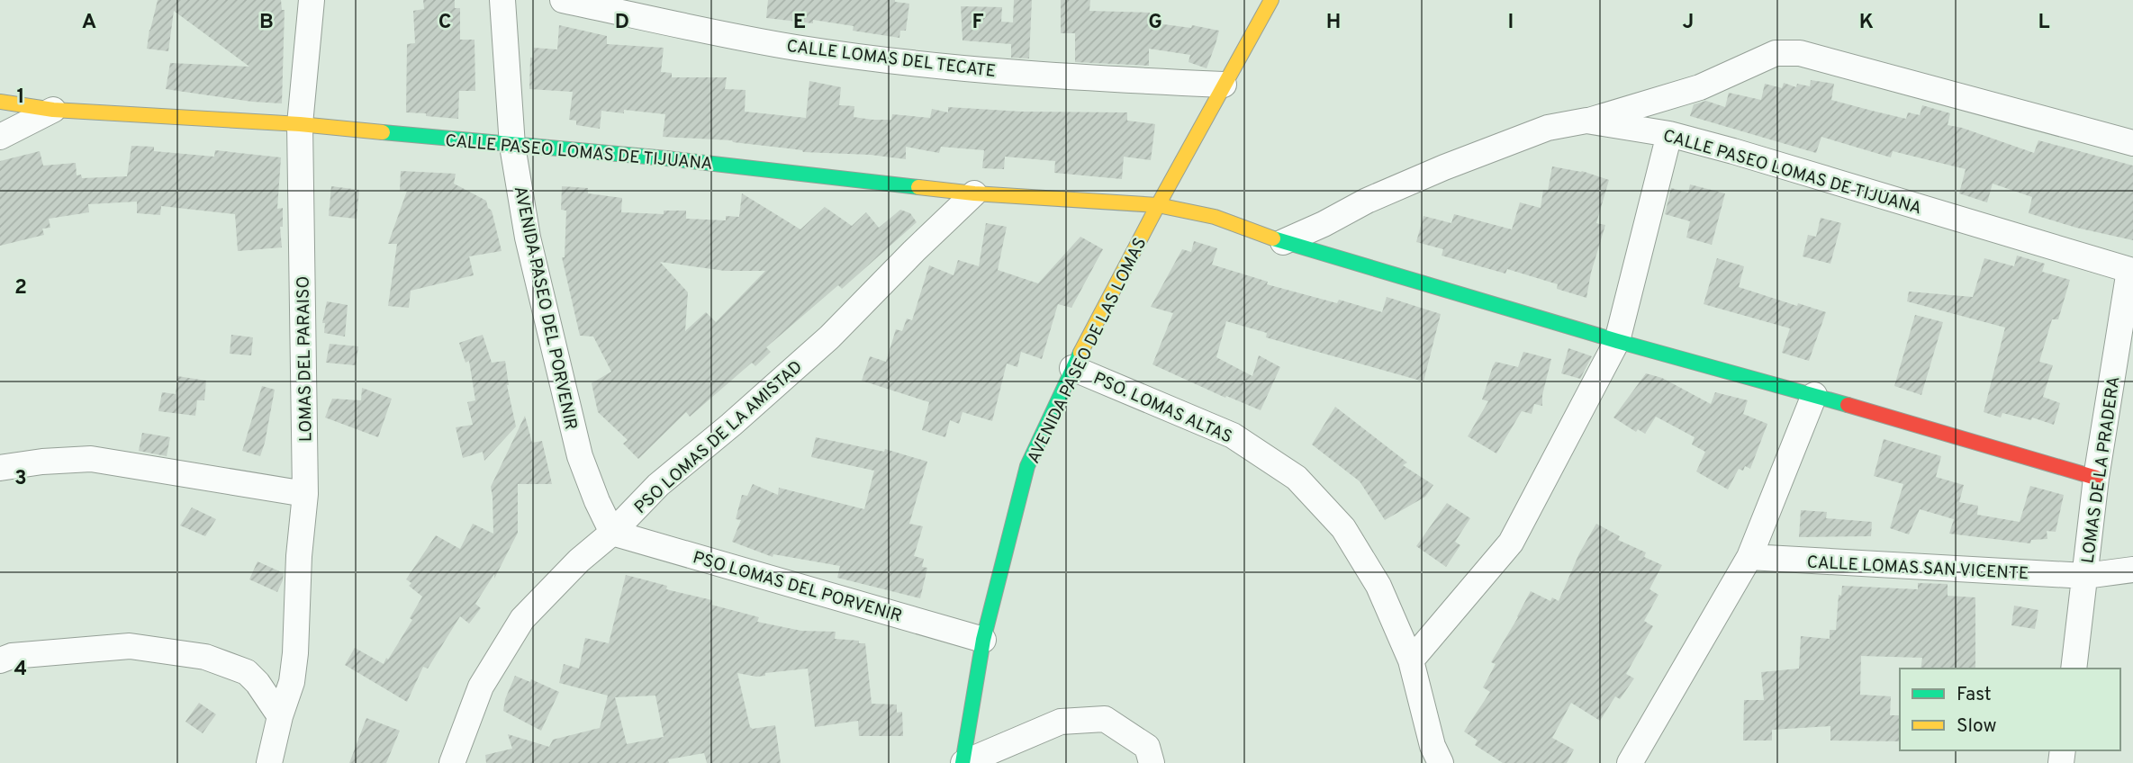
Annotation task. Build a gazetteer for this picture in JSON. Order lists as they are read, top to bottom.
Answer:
{
  "streets": {
    "street": [
      "CALLE LOMAS DEL TECATE",
      "CALLE PASEO LOMAS DE TIJUANA",
      "AVENIDA PASEO DEL PORVENIR",
      "AVENIDA PASEO DE LAS LOMAS",
      "LOMAS DEL PARAISO",
      "PSO. LOMAS ALTAS",
      "PSO LOMAS DE LA AMISTAD",
      "LOMAS DE LA PRADERA",
      "CALLE LOMAS SAN VICENTE",
      "PSO LOMAS DEL PORVENIR"
    ]
  },
  "crossings": [
    ["CALLE LOMAS DEL TECATE", "AVENIDA PASEO DE LAS LOMAS"],
    ["CALLE PASEO LOMAS DE TIJUANA", "AVENIDA PASEO DEL PORVENIR"],
    ["CALLE PASEO LOMAS DE TIJUANA", "AVENIDA PASEO DE LAS LOMAS"],
    ["CALLE PASEO LOMAS DE TIJUANA", "LOMAS DEL PARAISO"],
    ["CALLE PASEO LOMAS DE TIJUANA", "PSO LOMAS DE LA AMISTAD"],
    ["CALLE PASEO LOMAS DE TIJUANA", "LOMAS DE LA PRADERA"],
    ["AVENIDA PASEO DEL PORVENIR", "PSO LOMAS DE LA AMISTAD"],
    ["AVENIDA PASEO DEL PORVENIR", "PSO LOMAS DEL PORVENIR"],
    ["AVENIDA PASEO DE LAS LOMAS", "PSO. LOMAS ALTAS"],
    ["AVENIDA PASEO DE LAS LOMAS", "PSO LOMAS DEL PORVENIR"],
    ["PSO LOMAS DE LA AMISTAD", "PSO LOMAS DEL PORVENIR"],
    ["LOMAS DE LA PRADERA", "CALLE LOMAS SAN VICENTE"]
  ],
  "legend": ["Fast", "Slow"],
  "grid": {
    "columns": [
      "A",
      "B",
      "C",
      "D",
      "E",
      "F",
      "G",
      "H",
      "I",
      "J",
      "K",
      "L"
    ],
    "rows": [
      "1",
      "2",
      "3",
      "4"
    ]
  }
}
